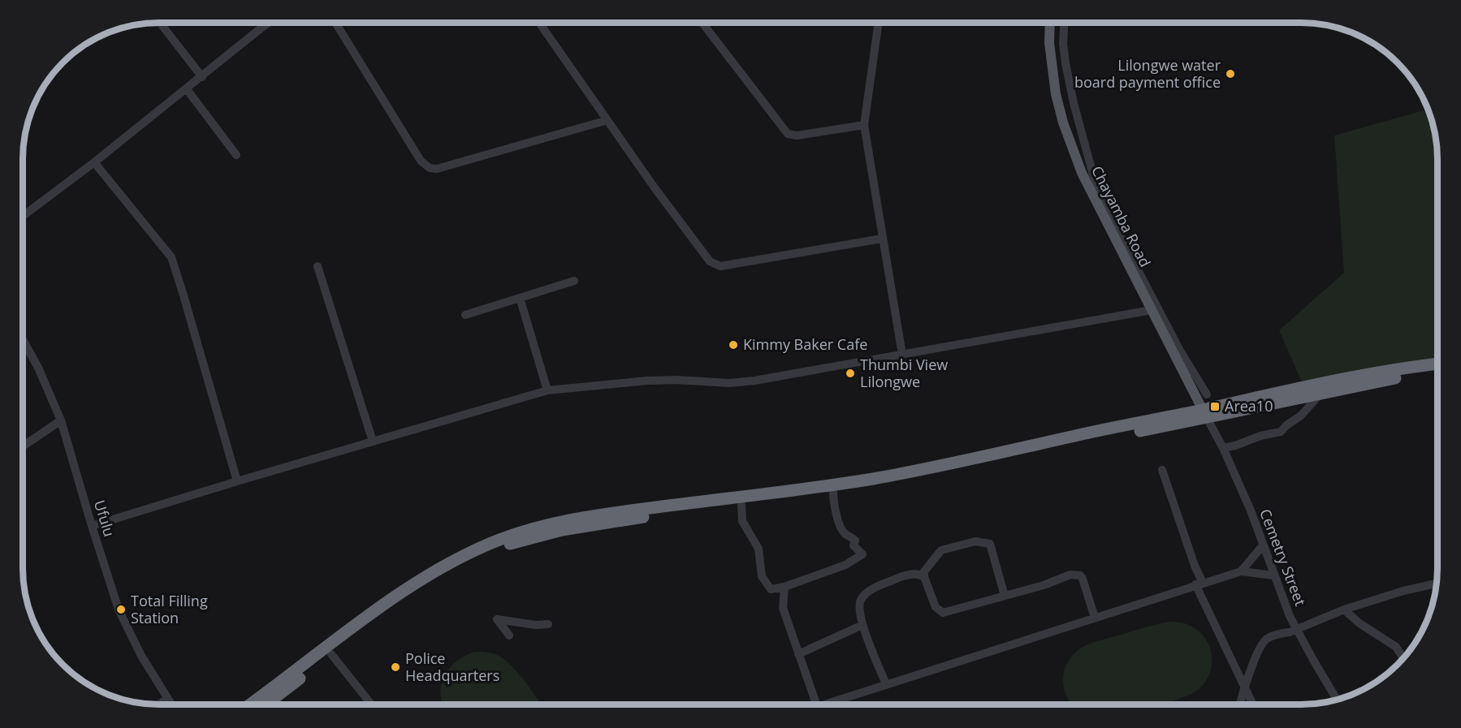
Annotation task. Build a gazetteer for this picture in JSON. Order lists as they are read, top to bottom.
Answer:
{
  "streets": {
    "main road": ["Chayamba Road"],
    "street": ["Ufulu", "Cemetry Street"]
  },
  "crossings": [
    ["Chayamba Road", "Cemetry Street"]
  ],
  "places": {
    "other": [
      "Lilongwe water board payment office",
      "Kimmy Baker Cafe",
      "Thumbi View Lilongwe",
      "Total Filling Station",
      "Police Headquarters"
    ],
    "transit": ["Area10"]
  }
}
